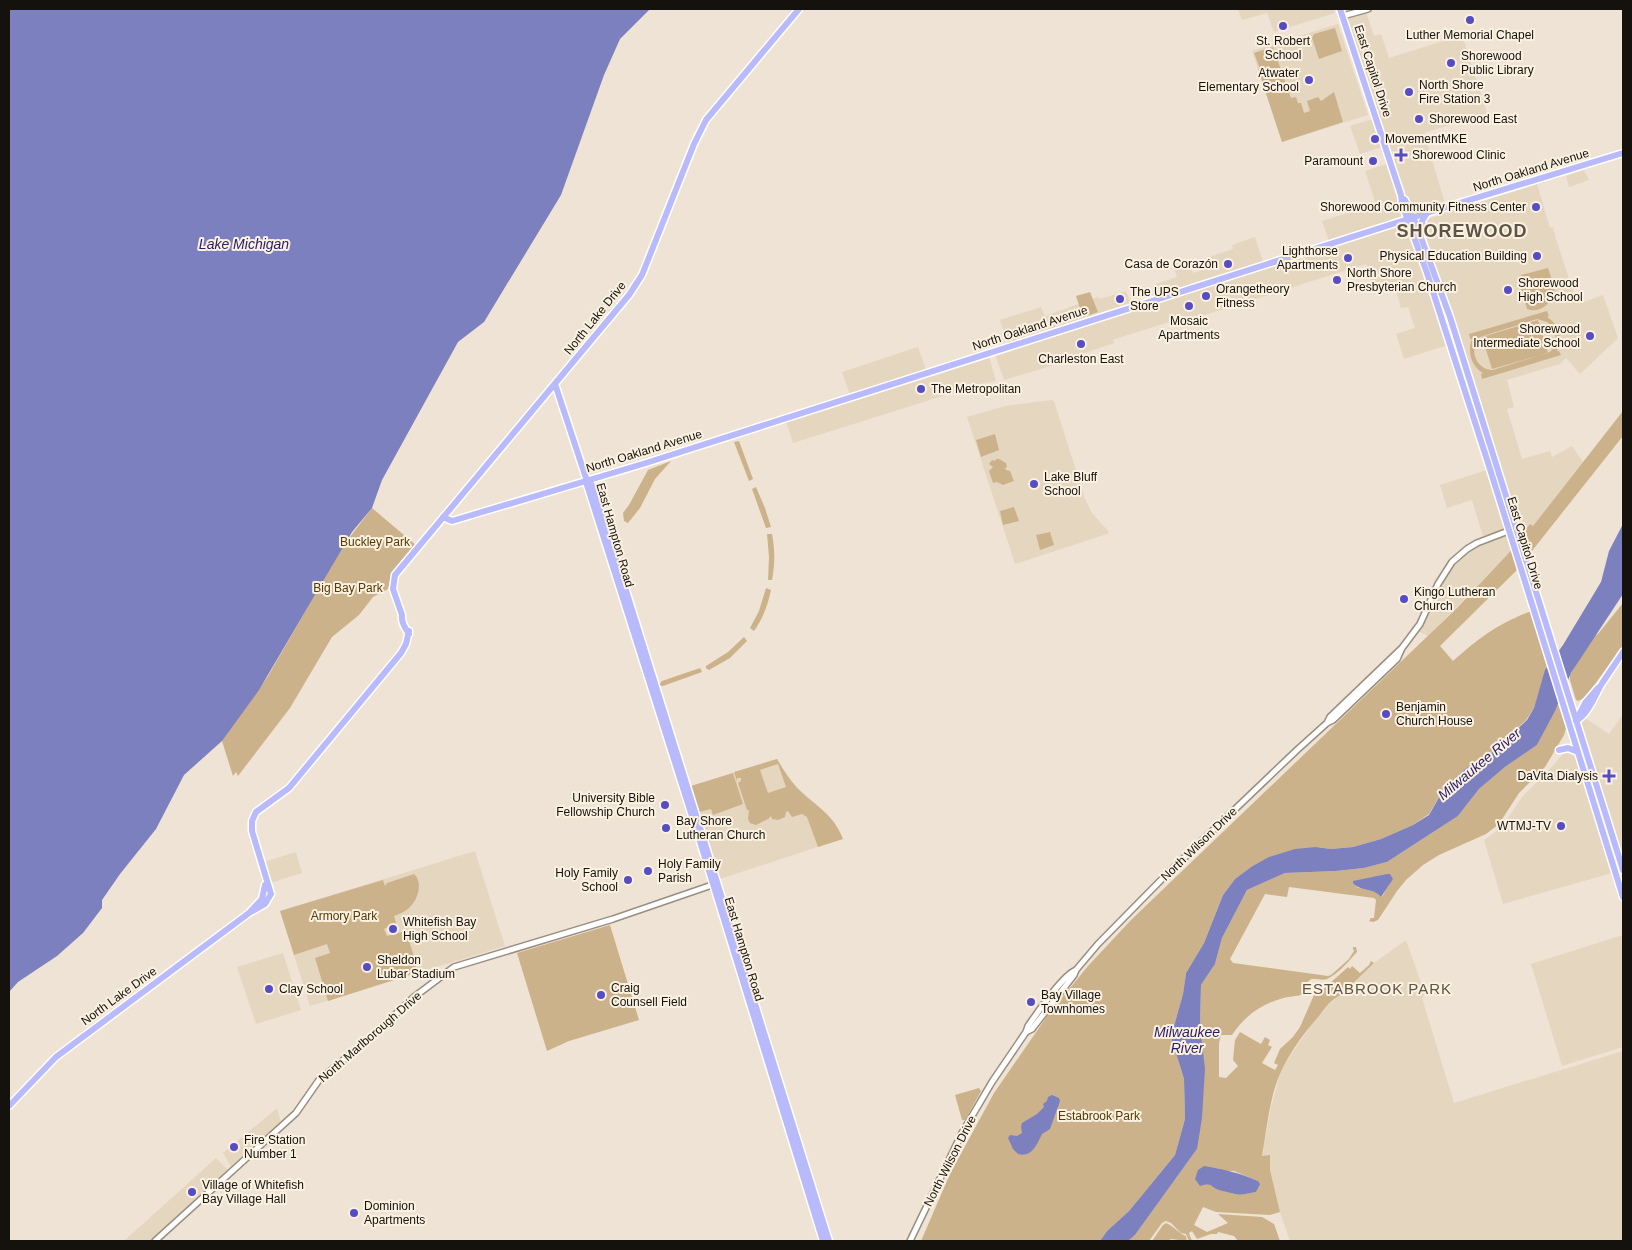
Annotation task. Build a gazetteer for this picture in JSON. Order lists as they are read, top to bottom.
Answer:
{
  "streets": {
    "main road": [
      "East Capitol Drive",
      "North Oakland Avenue",
      "North Lake Drive",
      "East Hampton Road"
    ],
    "street": ["North Wilson Drive", "North Marlborough Drive"]
  },
  "crossings": [
    ["East Capitol Drive", "North Oakland Avenue"],
    ["East Capitol Drive", "North Wilson Drive"],
    ["North Oakland Avenue", "North Lake Drive"],
    ["North Oakland Avenue", "East Hampton Road"],
    ["North Lake Drive", "East Hampton Road"],
    ["East Hampton Road", "North Marlborough Drive"]
  ],
  "districts": ["SHOREWOOD", "ESTABROOK PARK"],
  "water": ["Lake Michigan", "Milwaukee River"],
  "parks": [
    "Buckley Park",
    "Big Bay Park",
    "Armory Park",
    "Estabrook Park"
  ],
  "places": {
    "other": [
      "Luther Memorial Chapel",
      "St. Robert School",
      "Shorewood Public Library",
      "Atwater Elementary School",
      "North Shore Fire Station 3",
      "Shorewood East",
      "MovementMKE",
      "Paramount",
      "Shorewood Community Fitness Center",
      "Physical Education Building",
      "Lighthorse Apartments",
      "Casa de Corazón",
      "North Shore Presbyterian Church",
      "Shorewood High School",
      "Orangetheory Fitness",
      "The UPS Store",
      "Mosaic Apartments",
      "Shorewood Intermediate School",
      "Charleston East",
      "The Metropolitan",
      "Lake Bluff School",
      "Kingo Lutheran Church",
      "Benjamin Church House",
      "University Bible Fellowship Church",
      "WTMJ-TV",
      "Bay Shore Lutheran Church",
      "Holy Family Parish",
      "Holy Family School",
      "Whitefish Bay High School",
      "Sheldon Lubar Stadium",
      "Clay School",
      "Craig Counsell Field",
      "Bay Village Townhomes",
      "Fire Station Number 1",
      "Village of Whitefish Bay Village Hall",
      "Dominion Apartments"
    ],
    "health": ["Shorewood Clinic", "DaVita Dialysis"]
  }
}
